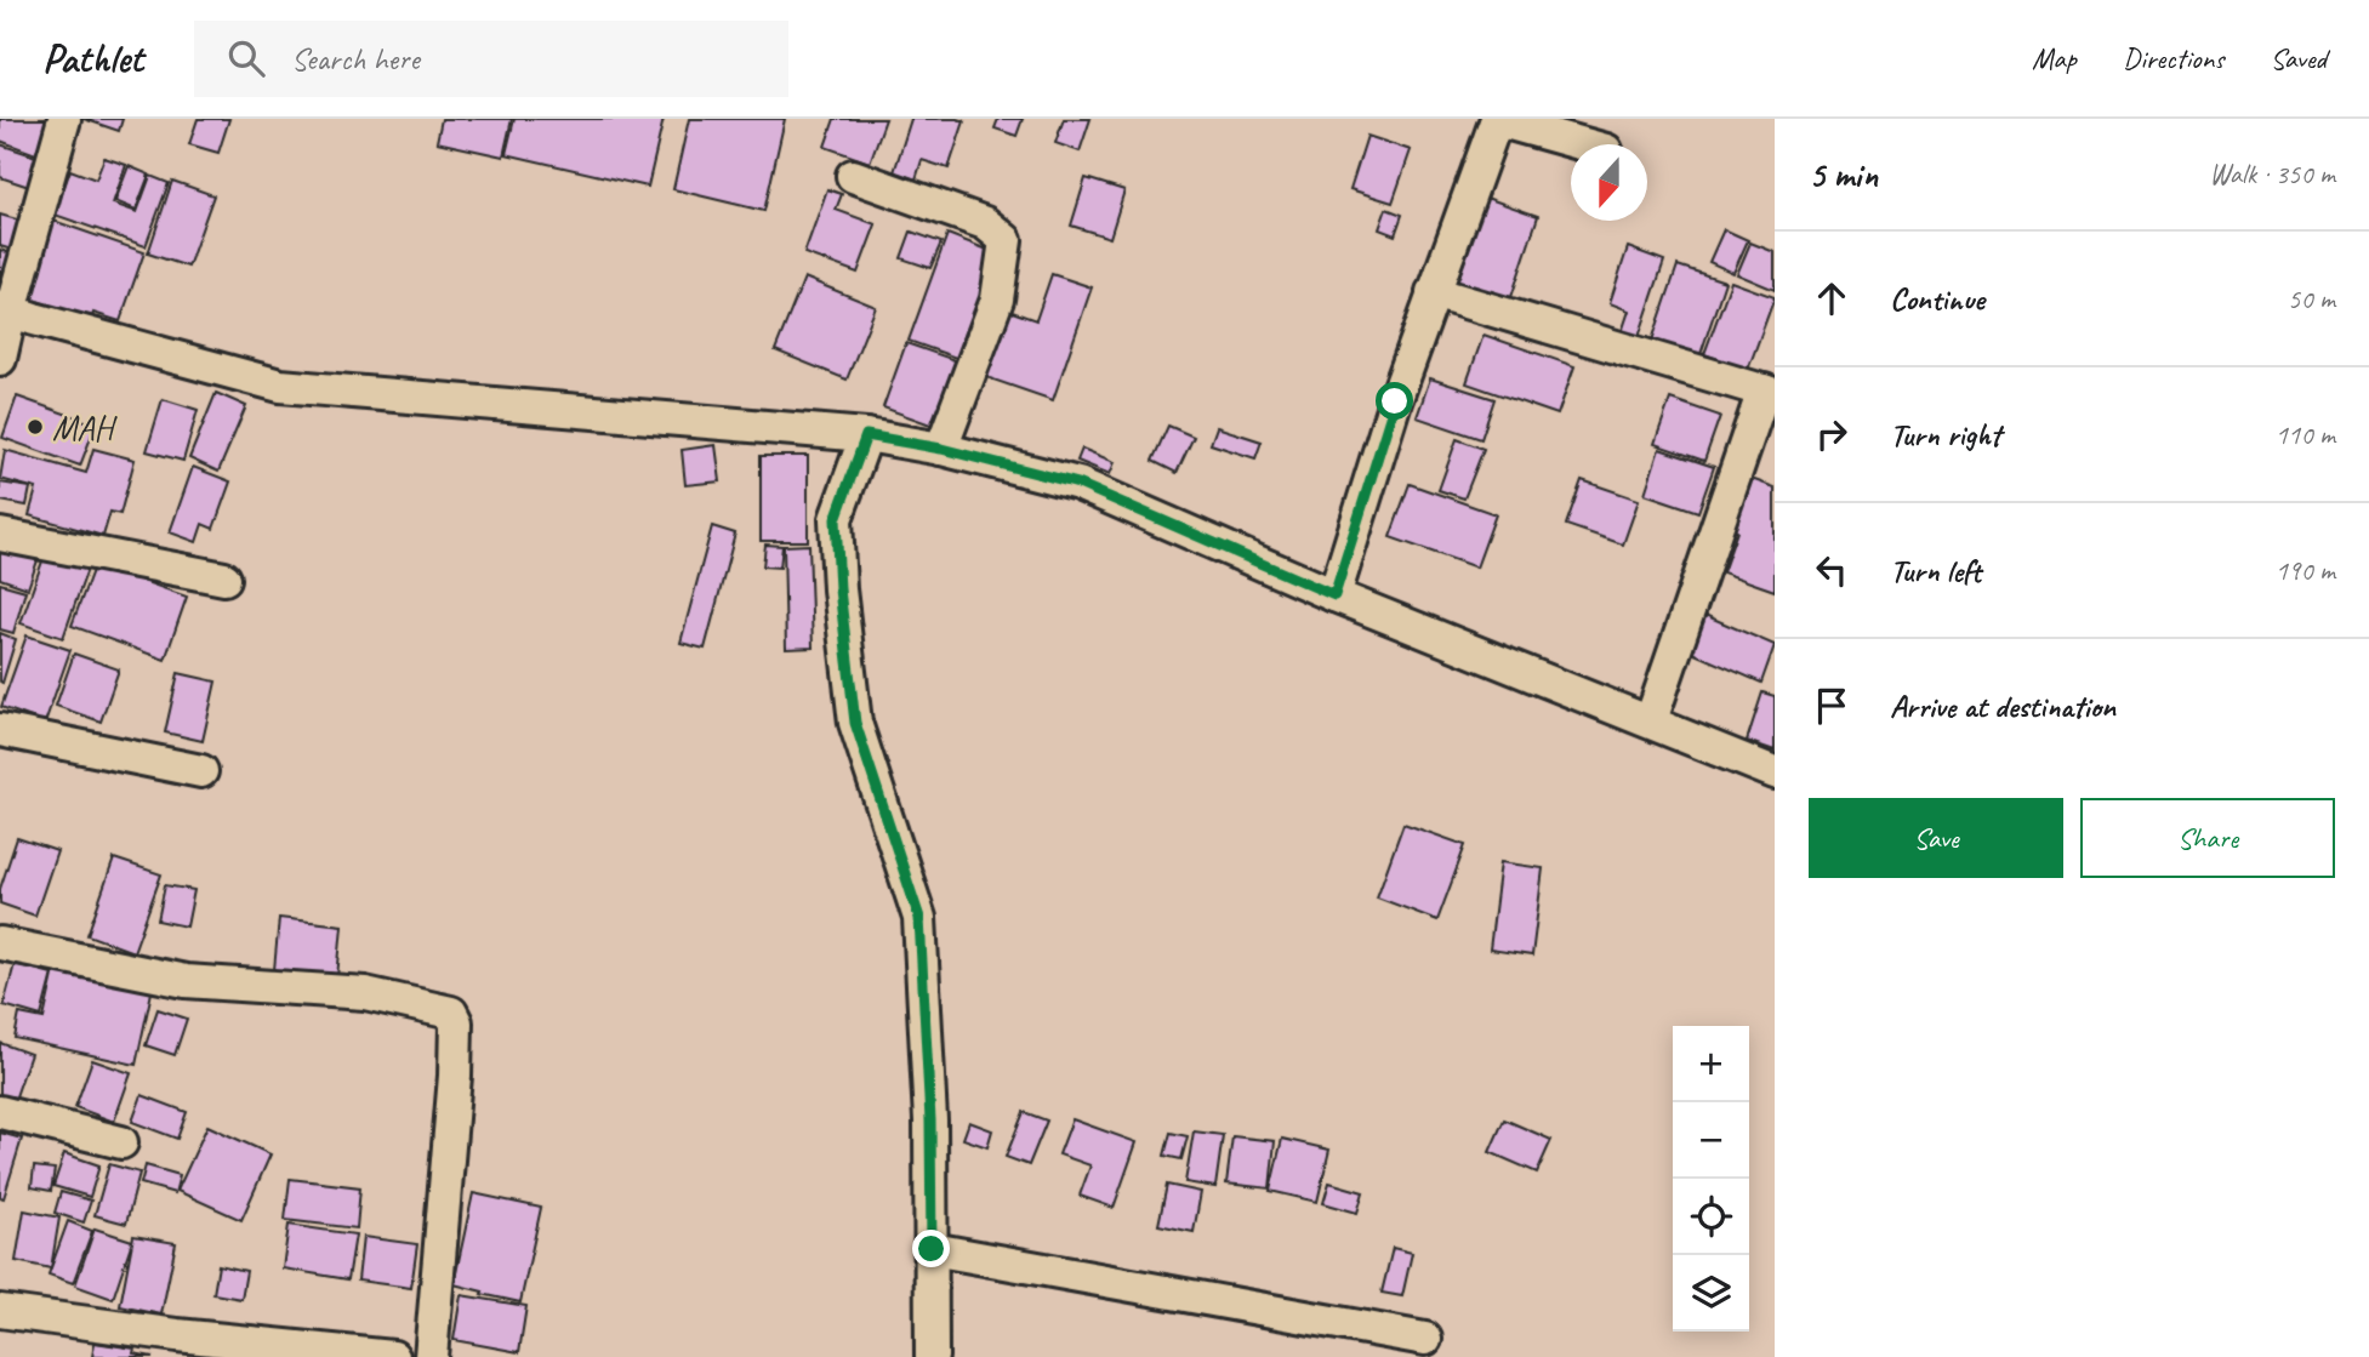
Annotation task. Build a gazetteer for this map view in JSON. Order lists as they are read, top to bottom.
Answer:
{
  "places": ["MAH"],
  "north": "bottom",
  "page": {
    "header": "Pathlet",
    "search": "Search here",
    "nav": ["Map", "Directions", "Saved"],
    "heading": ["5 min", "Walk · 350 m"],
    "list": [
      ["Continue", "50 m"],
      ["Turn right", "110 m"],
      ["Turn left", "190 m"],
      "Arrive at destination"
    ],
    "buttons": ["Save", "Share"],
    "map_buttons": ["+", "−"]
  }
}
